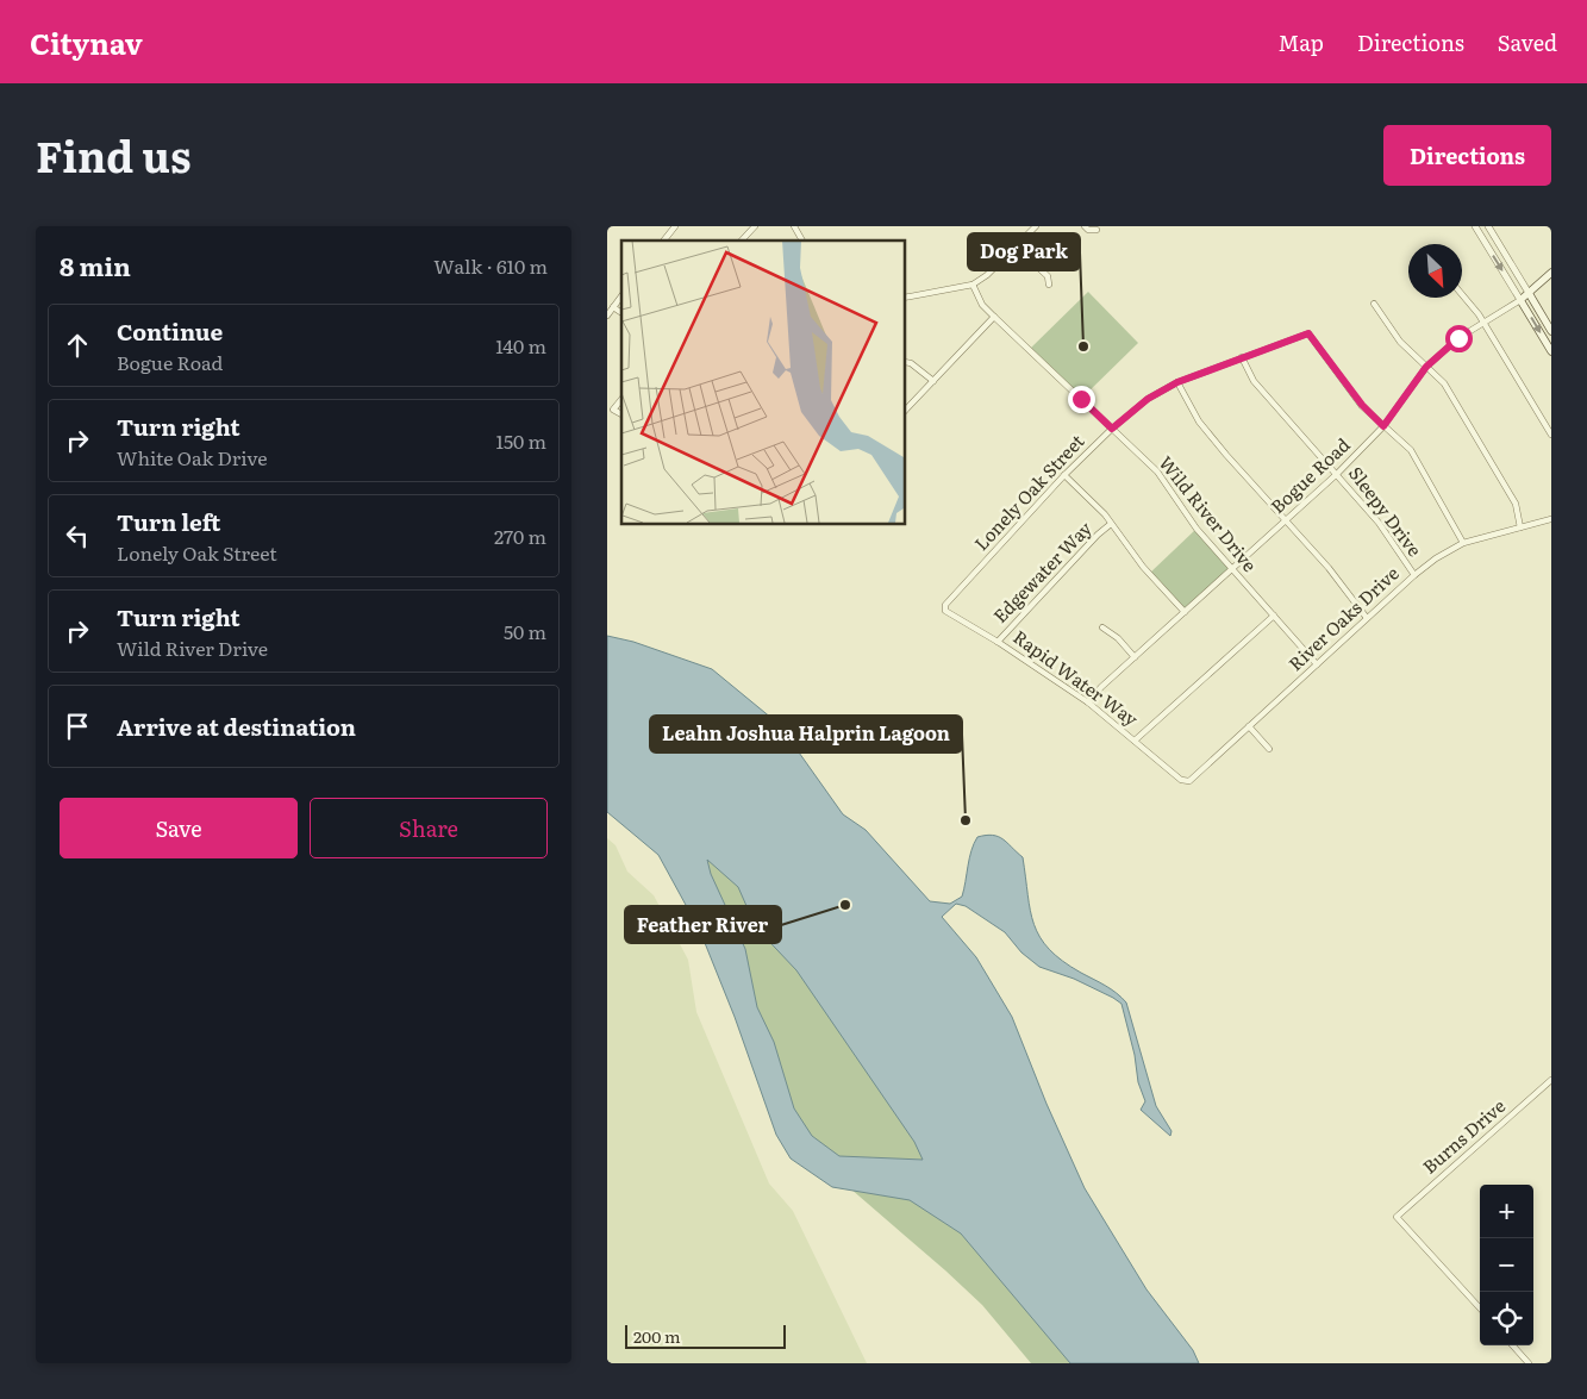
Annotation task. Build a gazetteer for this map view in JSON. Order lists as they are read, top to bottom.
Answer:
{
  "streets": {
    "main road": ["Bogue Road"],
    "street": [
      "Lonely Oak Street",
      "Sleepy Drive",
      "Wild River Drive",
      "Edgewater Way",
      "River Oaks Drive",
      "Rapid Water Way",
      "Burns Drive"
    ]
  },
  "crossings": [
    ["Bogue Road", "Lonely Oak Street"],
    ["Bogue Road", "Sleepy Drive"],
    ["Bogue Road", "Wild River Drive"],
    ["Bogue Road", "Rapid Water Way"],
    ["Lonely Oak Street", "Sleepy Drive"],
    ["Lonely Oak Street", "Wild River Drive"],
    ["Lonely Oak Street", "Rapid Water Way"],
    ["Sleepy Drive", "River Oaks Drive"],
    ["Wild River Drive", "River Oaks Drive"],
    ["Edgewater Way", "Rapid Water Way"],
    ["River Oaks Drive", "Rapid Water Way"]
  ],
  "places": ["Dog Park", "Leahn Joshua Halprin Lagoon", "Feather River"],
  "scale_bar": "200 m",
  "north": "bottom right",
  "page": {
    "header": "Citynav",
    "nav": ["Map", "Directions", "Saved"],
    "title": "Find us",
    "buttons": [
      "Directions",
      ["Save", "Share"]
    ],
    "heading": ["8 min", "Walk · 610 m"],
    "list": [
      ["Continue", "Bogue Road", "140 m"],
      ["Turn right", "White Oak Drive", "150 m"],
      ["Turn left", "Lonely Oak Street", "270 m"],
      ["Turn right", "Wild River Drive", "50 m"],
      "Arrive at destination"
    ],
    "map_buttons": ["+", "−"],
    "scale": "200 m"
  }
}
